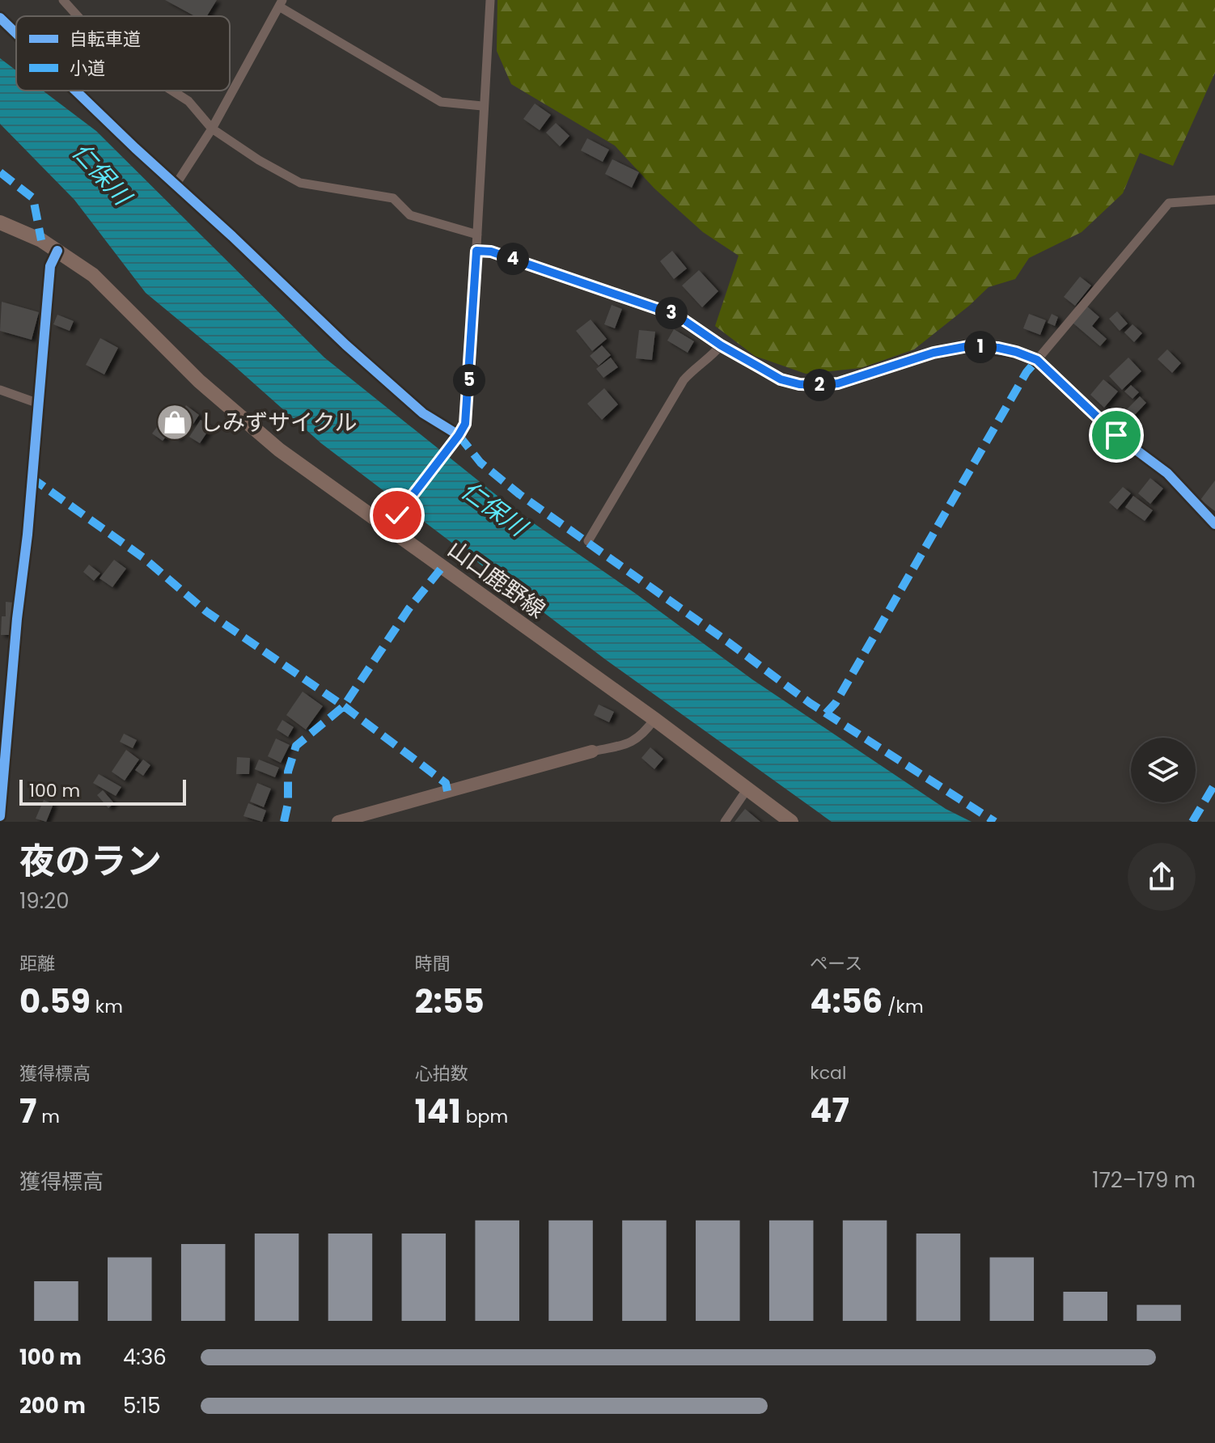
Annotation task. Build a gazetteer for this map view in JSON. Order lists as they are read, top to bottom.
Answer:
{
  "streets": {
    "main road": ["山口鹿野線"]
  },
  "water": ["仁保川"],
  "places": {
    "shop": ["しみずサイクル"]
  },
  "legend": ["自転車道", "小道"],
  "scale_bar": "100 m",
  "page": {
    "pins": [
      "4",
      "3",
      "1",
      "5",
      "2"
    ],
    "scale": "100 m",
    "heading": ["夜のラン", "19:20"],
    "stats": [
      ["距離", "0.59 km"],
      ["時間", "2:55"],
      ["ペース", "4:56 /km"],
      ["獲得標高", "7 m"],
      ["心拍数", "141 bpm"],
      ["kcal", "47"]
    ],
    "chart": ["獲得標高", "172–179 m"],
    "list": [
      {
        "name": "100 m",
        "note": "4:36"
      },
      {
        "name": "200 m",
        "note": "5:15"
      }
    ]
  }
}
